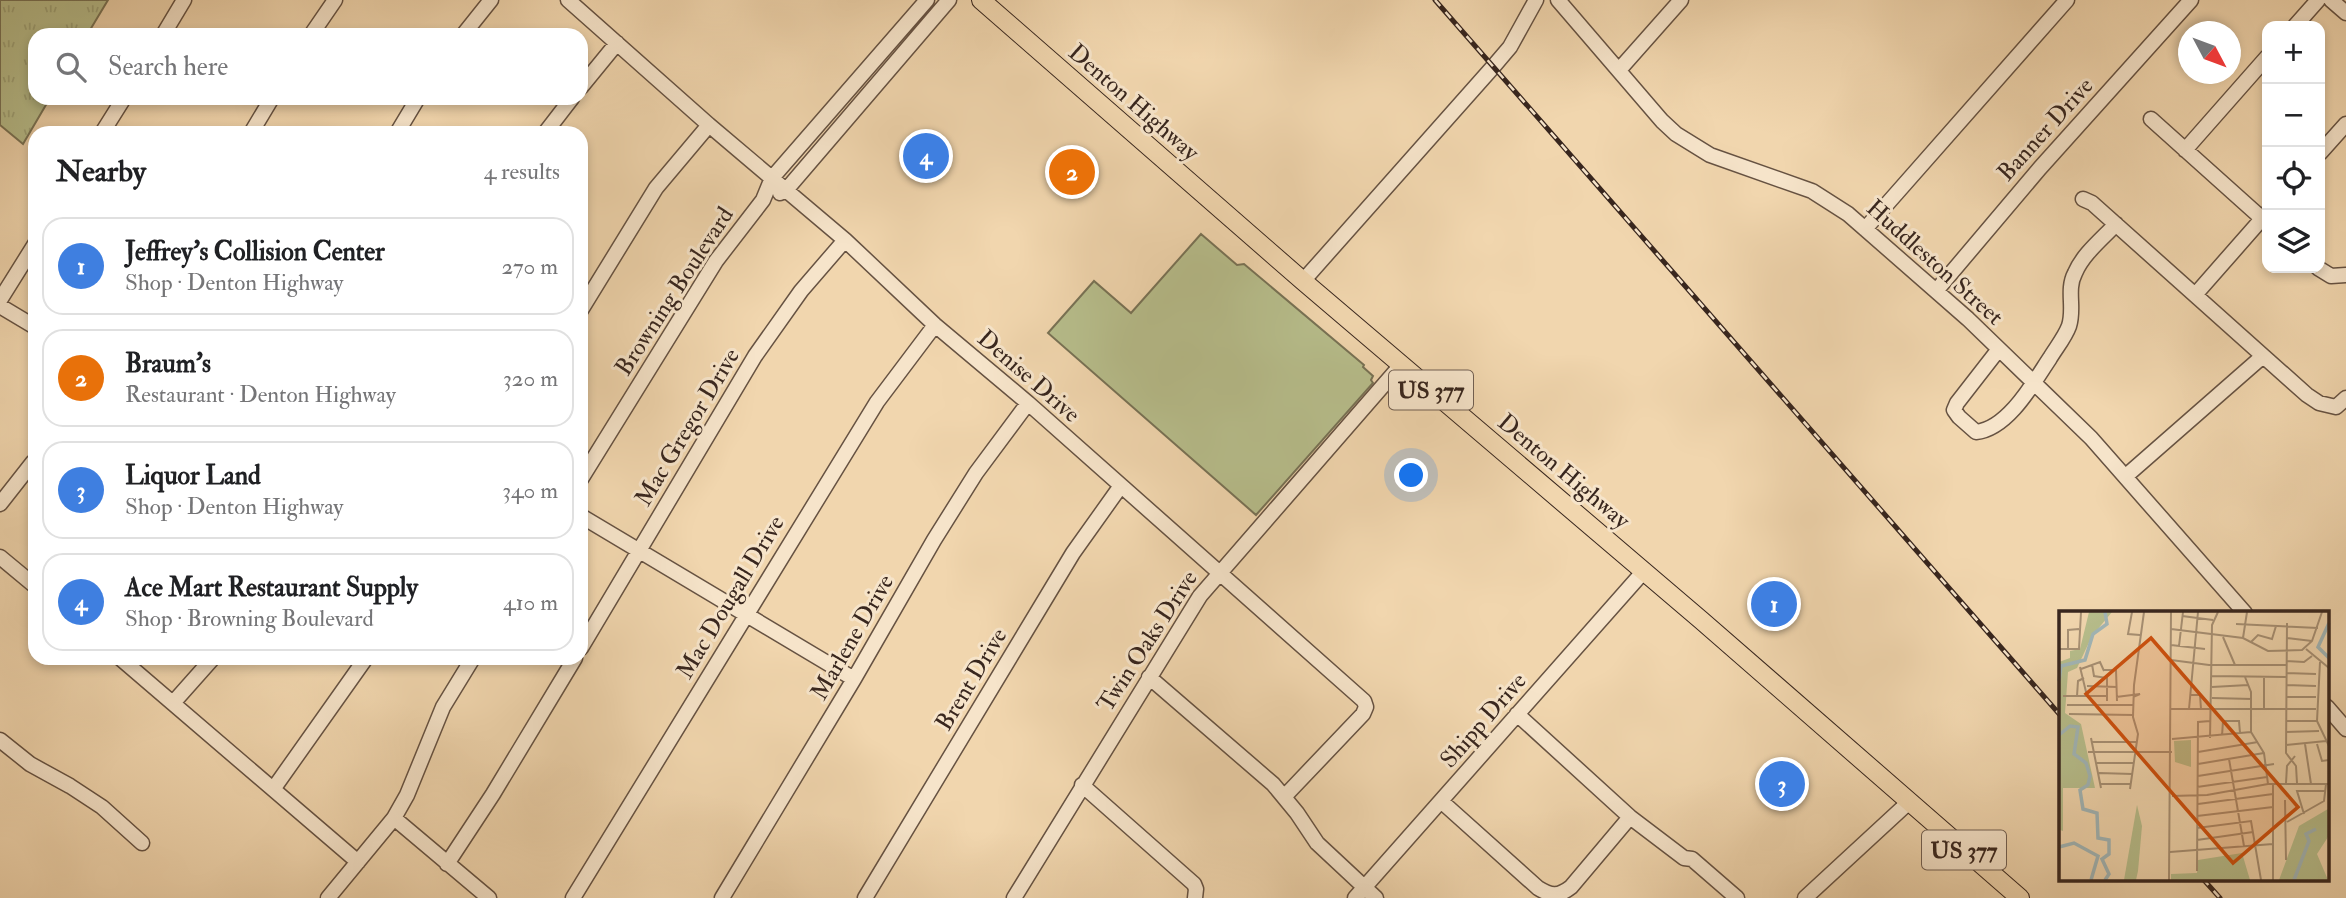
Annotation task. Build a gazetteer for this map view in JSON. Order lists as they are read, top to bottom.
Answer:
{
  "streets": {
    "main road": ["Denton Highway", "US 377"],
    "street": [
      "Banner Drive",
      "Huddleston Street",
      "Browning Boulevard",
      "Denise Drive",
      "Mac Gregor Drive",
      "Mac Dougall Drive",
      "Marlene Drive",
      "Twin Oaks Drive",
      "Brent Drive",
      "Shipp Drive"
    ]
  },
  "crossings": [
    ["Denton Highway", "Twin Oaks Drive"],
    ["Denton Highway", "Shipp Drive"],
    ["Banner Drive", "Huddleston Street"],
    ["Browning Boulevard", "Denise Drive"],
    ["Denise Drive", "Mac Gregor Drive"],
    ["Denise Drive", "Mac Dougall Drive"],
    ["Denise Drive", "Marlene Drive"],
    ["Denise Drive", "Twin Oaks Drive"],
    ["Denise Drive", "Brent Drive"]
  ],
  "north": "bottom right",
  "page": {
    "map_buttons": ["+", "−"],
    "search": "Search here",
    "heading": ["Nearby", "4 results"],
    "pins": [
      "4",
      "2",
      "1",
      "3"
    ],
    "list": [
      {
        "mark": "1",
        "name": "Jeffrey's Collision Center",
        "note": "Shop · Denton Highway",
        "value": "270 m"
      },
      {
        "mark": "2",
        "name": "Braum's",
        "note": "Restaurant · Denton Highway",
        "value": "320 m"
      },
      {
        "mark": "3",
        "name": "Liquor Land",
        "note": "Shop · Denton Highway",
        "value": "340 m"
      },
      {
        "mark": "4",
        "name": "Ace Mart Restaurant Supply",
        "note": "Shop · Browning Boulevard",
        "value": "410 m"
      }
    ]
  }
}
